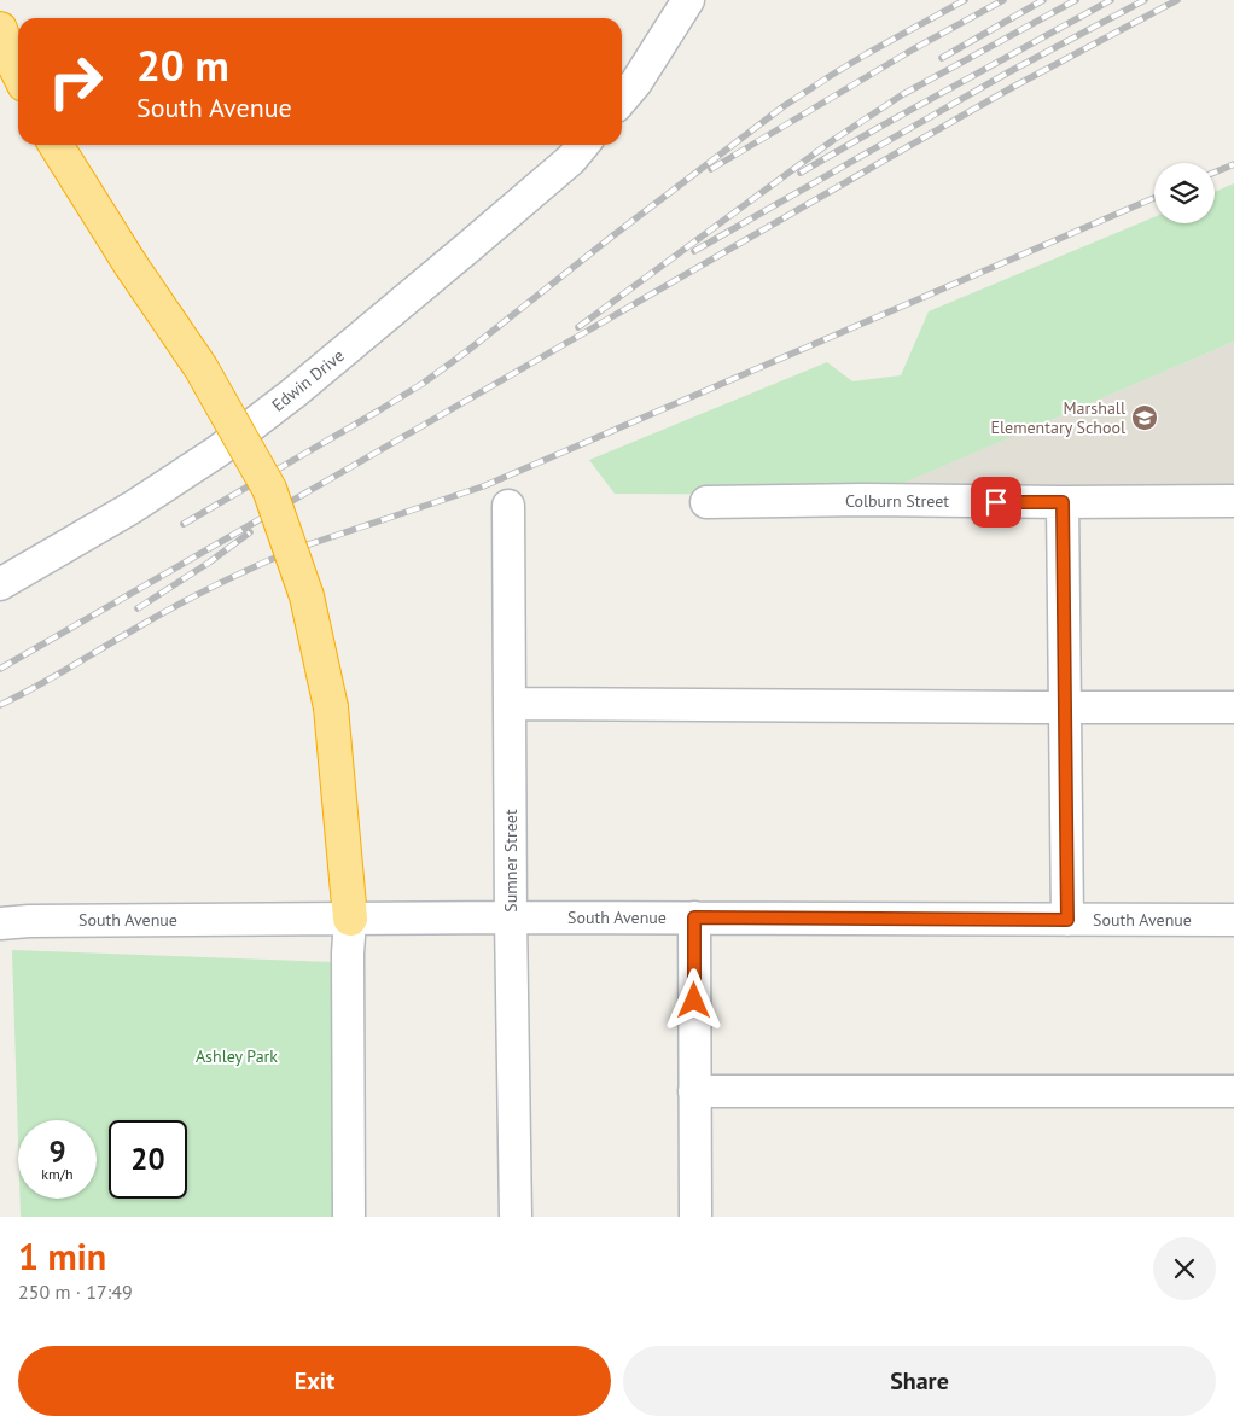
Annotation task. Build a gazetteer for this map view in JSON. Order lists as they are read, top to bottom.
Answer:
{
  "streets": {
    "street": [
      "Edwin Drive",
      "Colburn Street",
      "Sumner Street",
      "South Avenue"
    ]
  },
  "crossings": [
    ["Sumner Street", "South Avenue"]
  ],
  "parks": ["Ashley Park"],
  "places": {
    "school or university": ["Marshall Elementary School"]
  },
  "page": {
    "turn": ["20 m", "South Avenue"],
    "speed": "9 km/h",
    "limit": "20",
    "heading": ["1 min", "250 m · 17:49"],
    "buttons": ["Exit", "Share"]
  }
}
